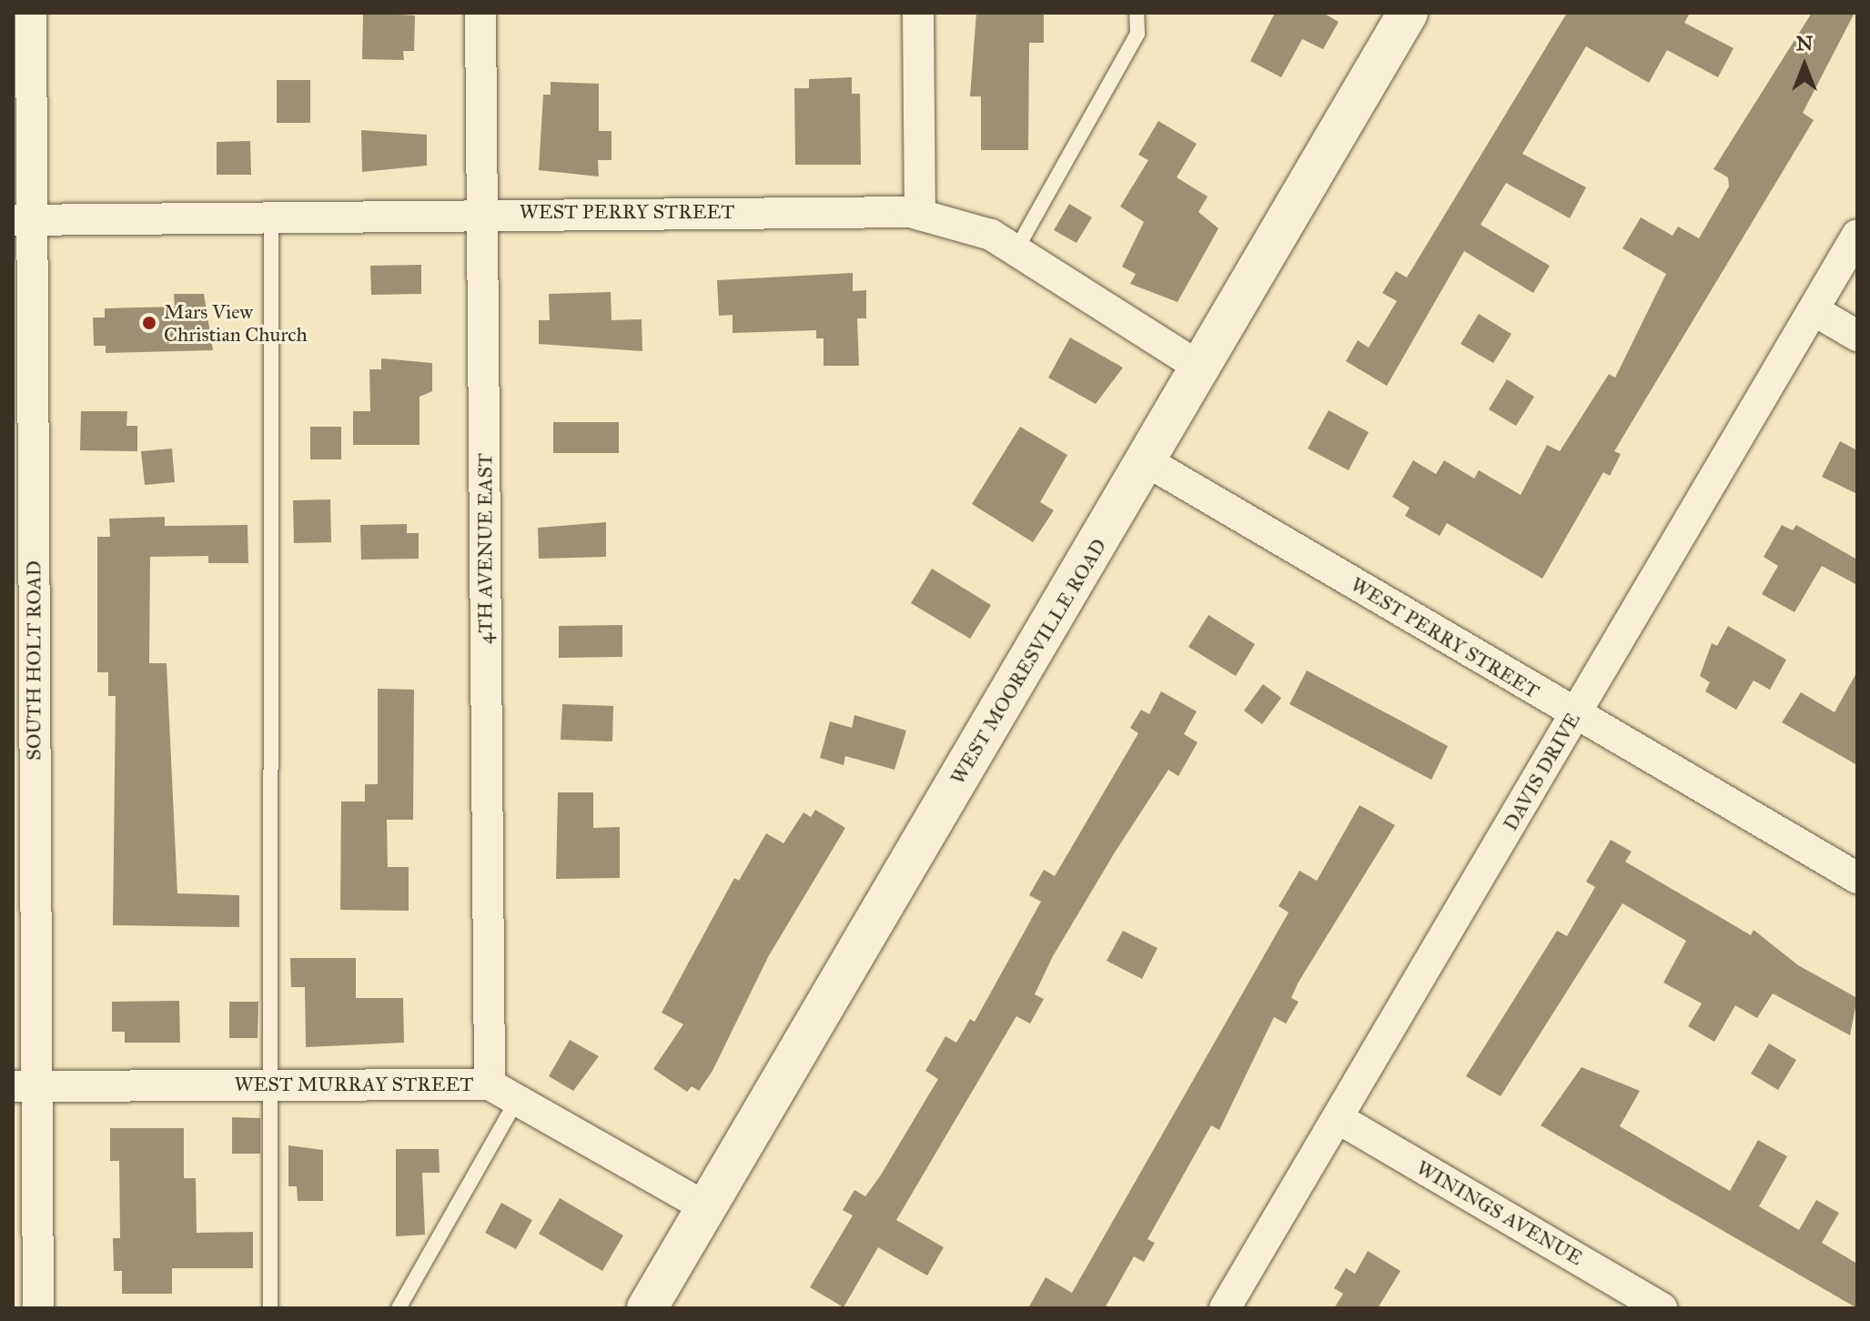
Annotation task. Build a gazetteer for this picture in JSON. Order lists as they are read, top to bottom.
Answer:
{
  "streets": {
    "main road": ["WEST MOORESVILLE ROAD"],
    "street": [
      "WEST PERRY STREET",
      "4TH AVENUE EAST",
      "SOUTH HOLT ROAD",
      "DAVIS DRIVE",
      "WEST MURRAY STREET",
      "WININGS AVENUE"
    ]
  },
  "crossings": [
    ["WEST PERRY STREET", "4TH AVENUE EAST"],
    ["WEST PERRY STREET", "SOUTH HOLT ROAD"],
    ["WEST PERRY STREET", "WEST MOORESVILLE ROAD"],
    ["WEST PERRY STREET", "DAVIS DRIVE"],
    ["4TH AVENUE EAST", "WEST MURRAY STREET"],
    ["SOUTH HOLT ROAD", "WEST MURRAY STREET"],
    ["WEST MOORESVILLE ROAD", "WEST MURRAY STREET"],
    ["DAVIS DRIVE", "WININGS AVENUE"]
  ],
  "places": ["Mars View Christian Church"],
  "north": "top"
}
